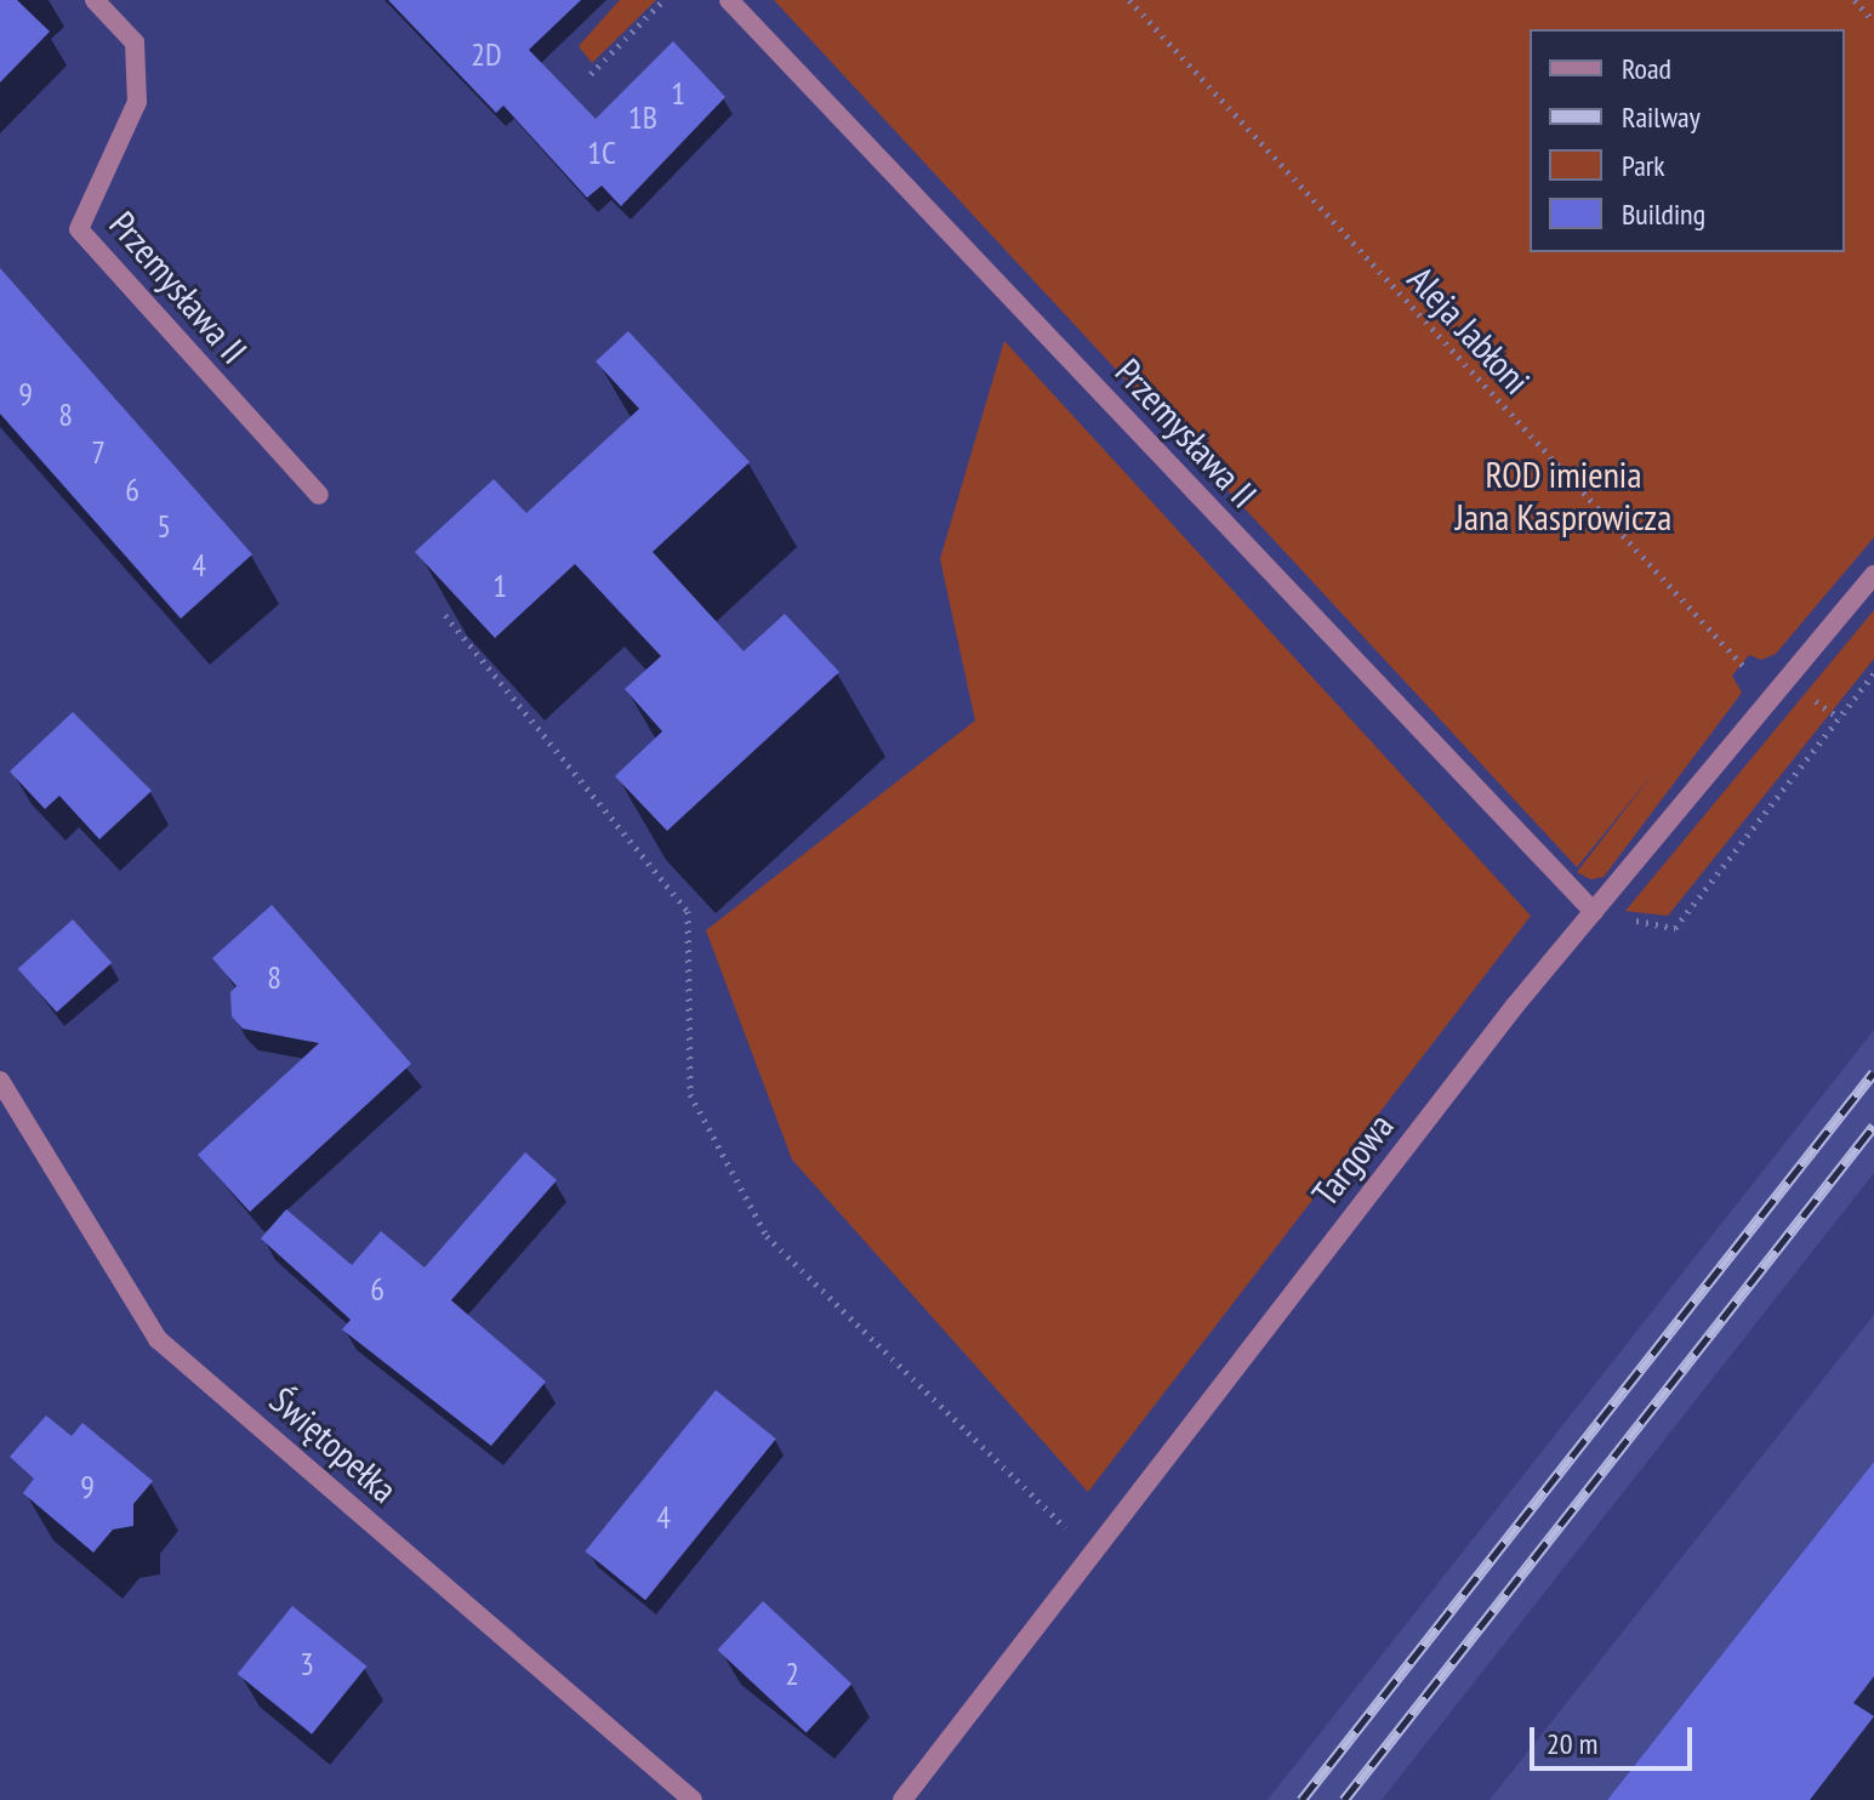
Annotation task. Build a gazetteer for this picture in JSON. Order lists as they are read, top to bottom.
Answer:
{
  "streets": {
    "street": ["Przemysława II", "Targowa", "Świętopełka"],
    "path": ["Aleja Jabłoni"]
  },
  "crossings": [
    ["Przemysława II", "Targowa"],
    ["Aleja Jabłoni", "Targowa"]
  ],
  "parks": ["ROD imienia Jana Kasprowicza"],
  "house_numbers": [
    "2D",
    "1",
    "1B",
    "1C",
    "9",
    "8",
    "7",
    "6",
    "5",
    "4",
    "1",
    "8",
    "6",
    "9",
    "4",
    "3",
    "2"
  ],
  "legend": [
    "Road",
    "Railway",
    "Park",
    "Building"
  ],
  "scale_bar": "20 m"
}
